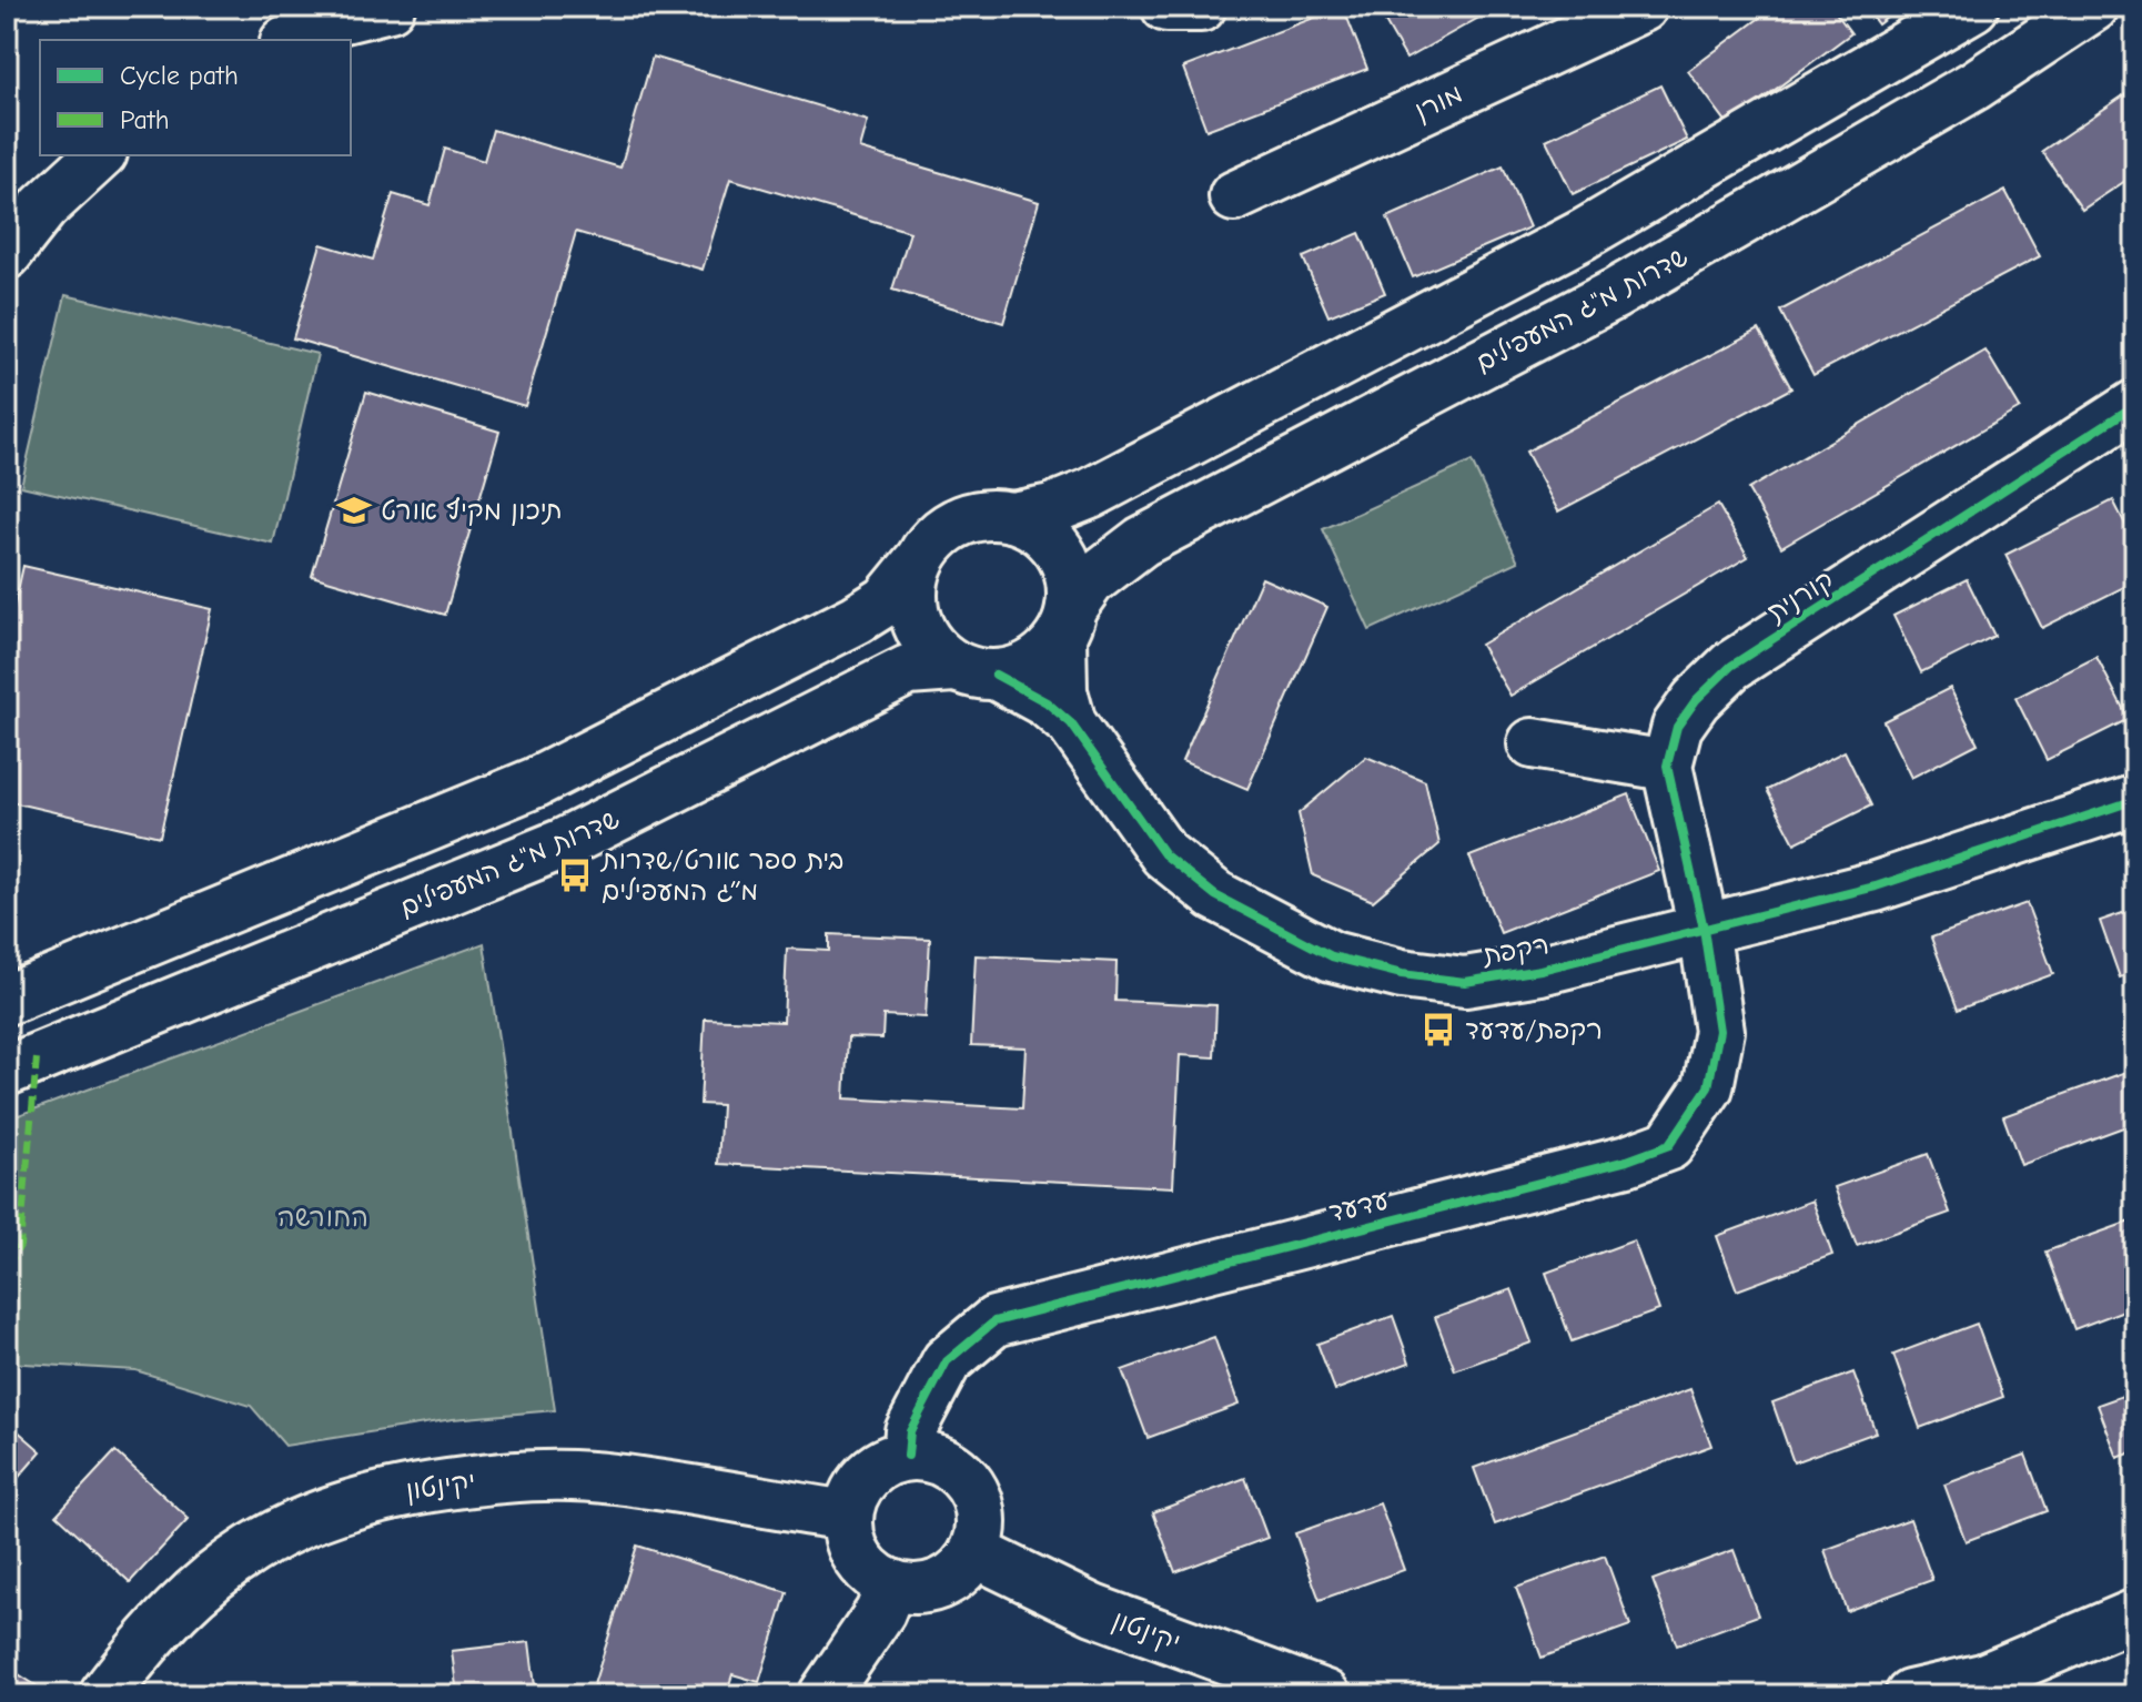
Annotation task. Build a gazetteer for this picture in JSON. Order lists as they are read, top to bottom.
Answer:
{
  "streets": {
    "street": [
      "מורן",
      "שדרות מ\"ג המעפילים",
      "קורנית",
      "רקפת",
      "עדעד",
      "יקינטון"
    ]
  },
  "crossings": [
    ["שדרות מ\"ג המעפילים", "רקפת"],
    ["קורנית", "רקפת"],
    ["קורנית", "עדעד"],
    ["רקפת", "עדעד"],
    ["עדעד", "יקינטון"]
  ],
  "parks": ["החורשה"],
  "places": {
    "school or university": ["תיכון מקיף אורט"],
    "bus stop": ["בית ספר אורט/שדרות מ״ג המעפילים", "רקפת/עדעד"]
  },
  "legend": ["Cycle path", "Path"]
}
